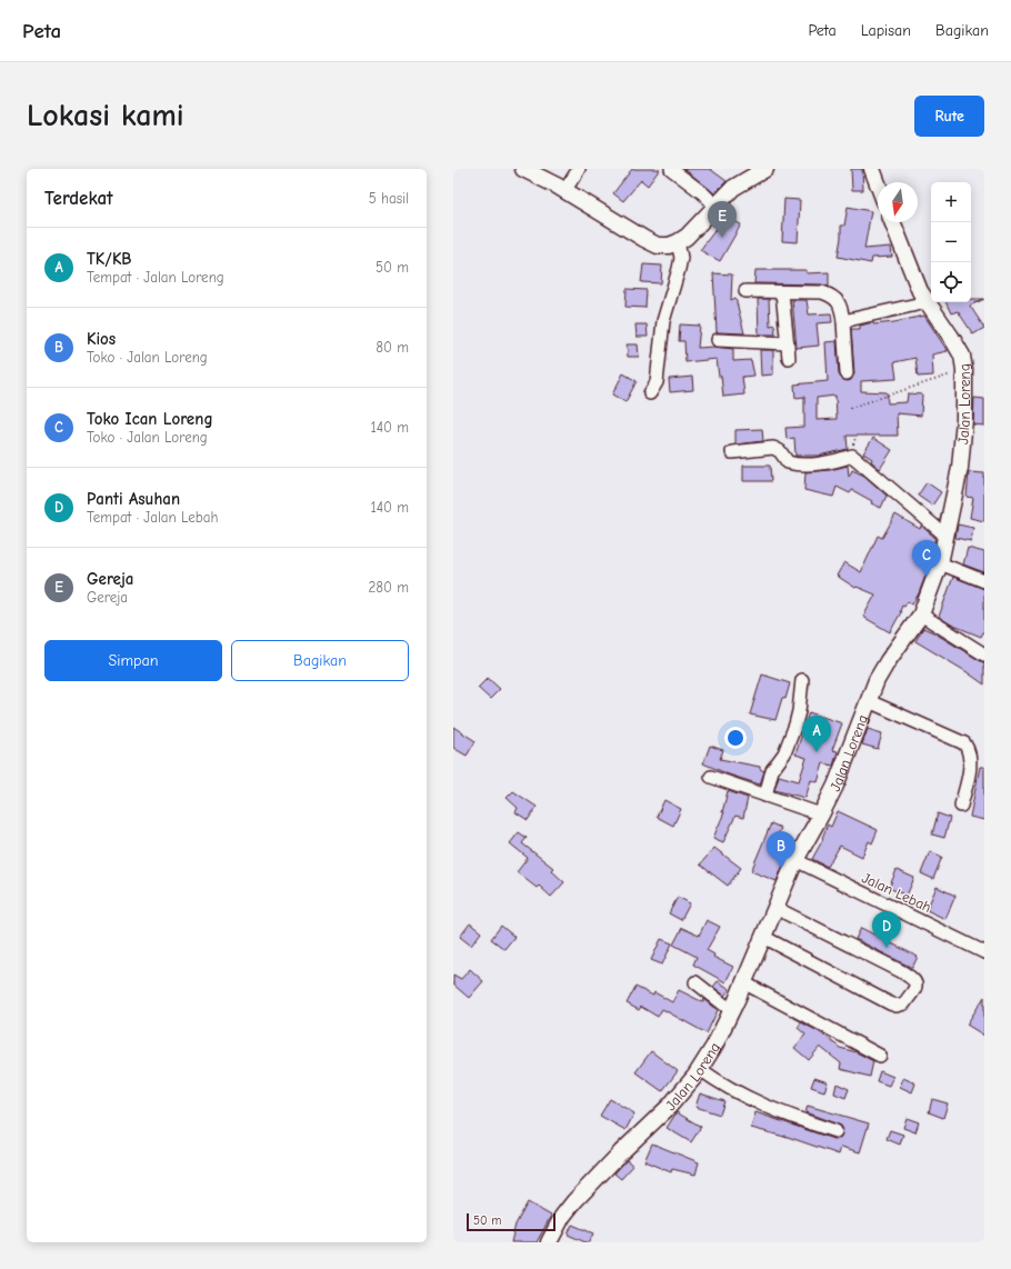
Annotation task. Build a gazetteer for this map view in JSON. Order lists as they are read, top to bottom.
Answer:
{
  "streets": {
    "street": ["Jalan Loreng", "Jalan Lebah"]
  },
  "crossings": [
    ["Jalan Loreng", "Jalan Lebah"]
  ],
  "scale_bar": "50 m",
  "north": "bottom",
  "page": {
    "header": "Peta",
    "nav": ["Peta", "Lapisan", "Bagikan"],
    "buttons": [
      "Rute",
      ["Simpan", "Bagikan"]
    ],
    "title": "Lokasi kami",
    "heading": ["Terdekat", "5 hasil"],
    "map_buttons": ["+", "−"],
    "pins": [
      "E",
      "C",
      "A",
      "B",
      "D"
    ],
    "list": [
      {
        "mark": "A",
        "name": "TK/KB",
        "note": "Tempat · Jalan Loreng",
        "value": "50 m"
      },
      {
        "mark": "B",
        "name": "Kios",
        "note": "Toko · Jalan Loreng",
        "value": "80 m"
      },
      {
        "mark": "C",
        "name": "Toko Ican Loreng",
        "note": "Toko · Jalan Loreng",
        "value": "140 m"
      },
      {
        "mark": "D",
        "name": "Panti Asuhan",
        "note": "Tempat · Jalan Lebah",
        "value": "140 m"
      },
      {
        "mark": "E",
        "name": "Gereja",
        "note": "Gereja",
        "value": "280 m"
      }
    ],
    "scale": "50 m"
  }
}
